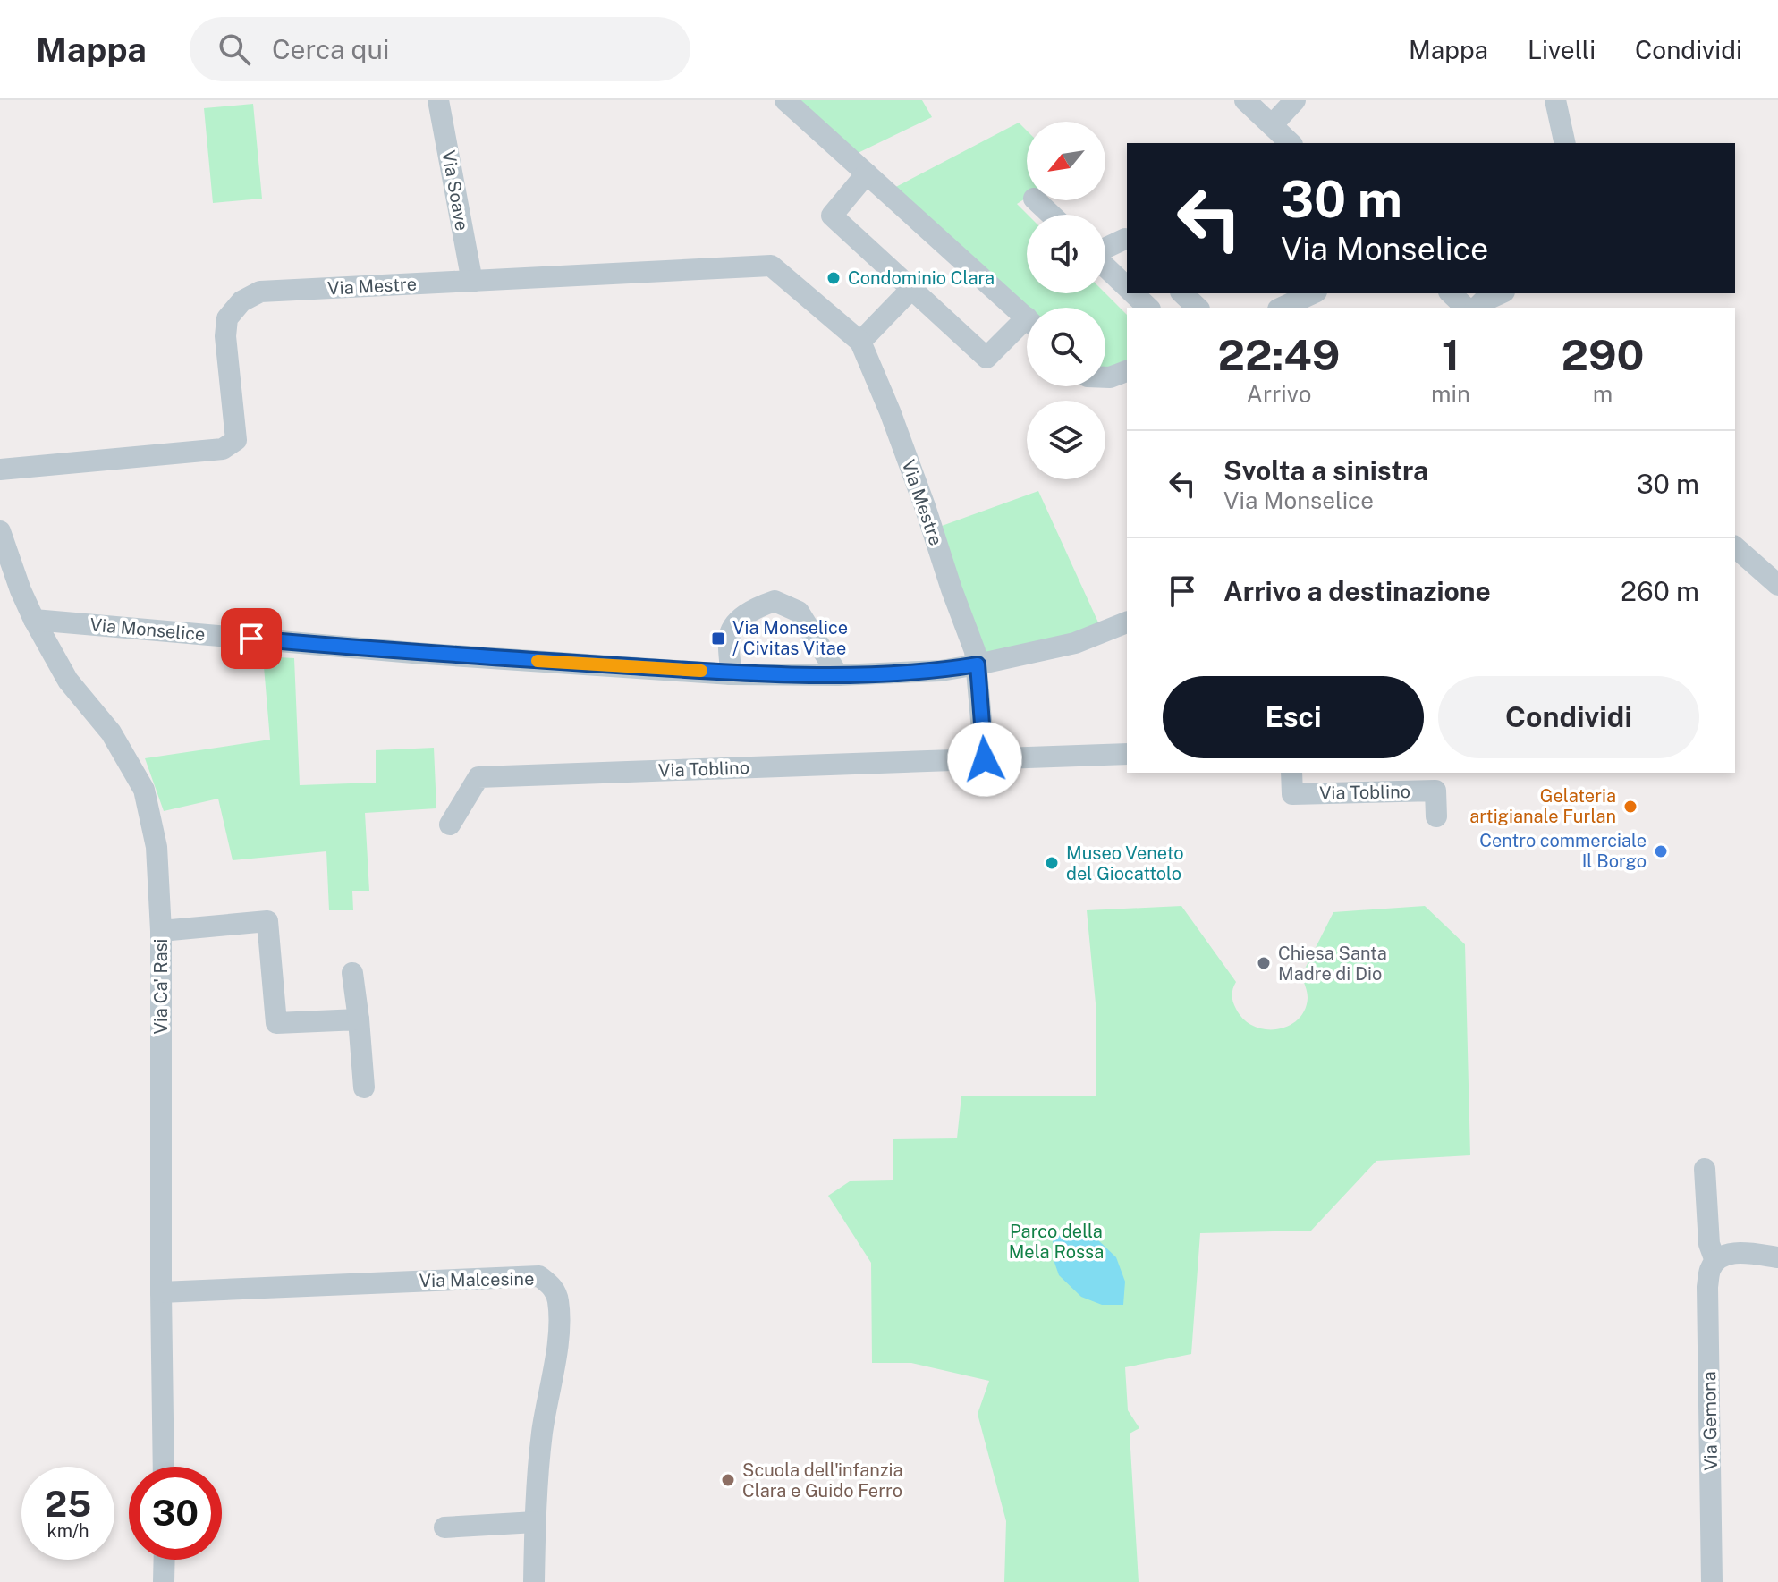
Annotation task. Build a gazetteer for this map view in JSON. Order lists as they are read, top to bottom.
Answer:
{
  "streets": {
    "street": [
      "Via Soave",
      "Via Mestre",
      "Via Monselice",
      "Via Toblino",
      "Via Ca' Rasi",
      "Via Malcesine",
      "Via Gemona"
    ]
  },
  "crossings": [
    ["Via Soave", "Via Mestre"],
    ["Via Mestre", "Via Monselice"],
    ["Via Monselice", "Via Ca' Rasi"],
    ["Via Ca' Rasi", "Via Malcesine"]
  ],
  "parks": ["Parco della Mela Rossa"],
  "places": {
    "other": [
      "Condominio Clara",
      "Gelateria artigianale Furlan",
      "Centro commerciale Il Borgo",
      "Museo Veneto del Giocattolo",
      "Chiesa Santa Madre di Dio",
      "Scuola dell'infanzia Clara e Guido Ferro"
    ],
    "transit": ["Via Monselice / Civitas Vitae"]
  },
  "north": "bottom left",
  "page": {
    "header": "Mappa",
    "search": "Cerca qui",
    "nav": ["Mappa", "Livelli", "Condividi"],
    "turn": ["30 m", "Via Monselice"],
    "eta": [
      "22:49",
      "Arrivo",
      "1",
      "min",
      "290",
      "m"
    ],
    "list": [
      {
        "name": "Svolta a sinistra",
        "note": "Via Monselice",
        "value": "30 m"
      },
      {
        "name": "Arrivo a destinazione",
        "value": "260 m"
      }
    ],
    "buttons": ["Esci", "Condividi"],
    "speed": "25 km/h",
    "limit": "30"
  }
}
